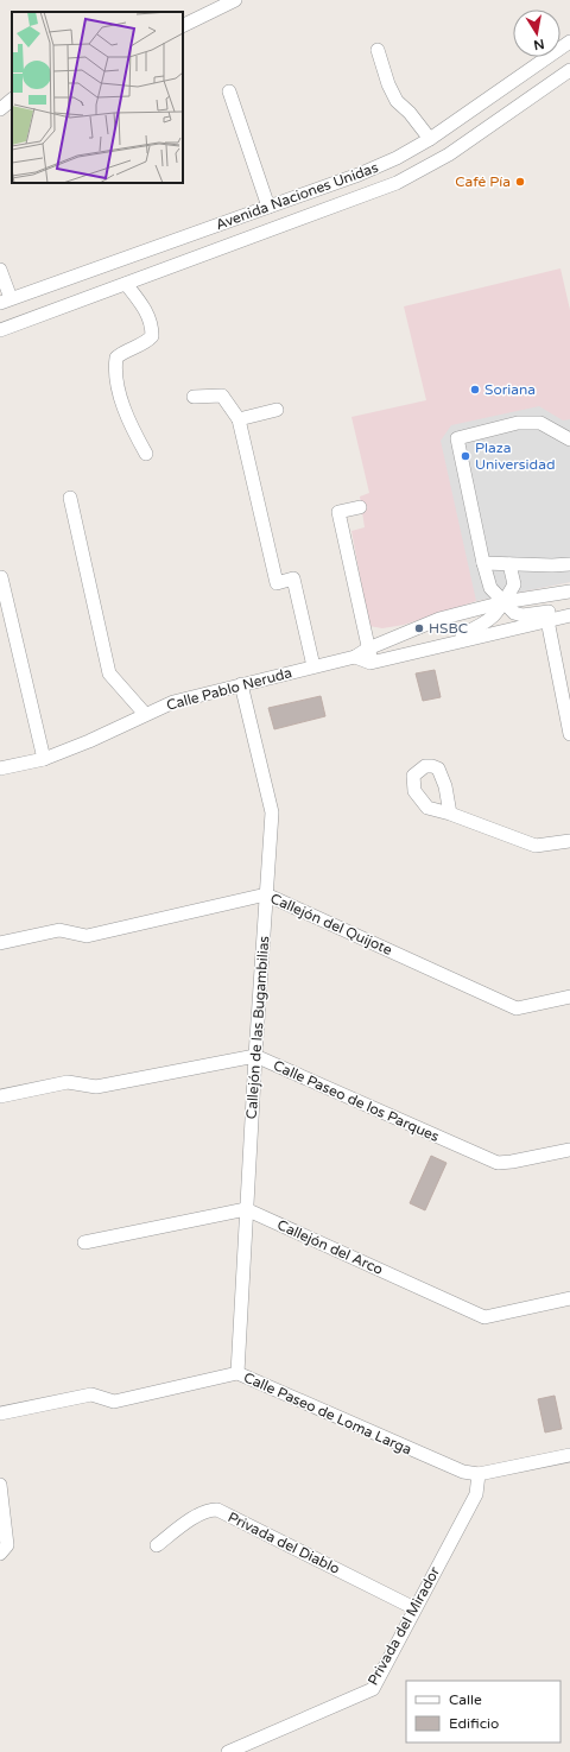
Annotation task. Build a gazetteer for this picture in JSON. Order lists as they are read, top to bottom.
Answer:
{
  "streets": {
    "street": [
      "Avenida Naciones Unidas",
      "Calle Pablo Neruda",
      "Callejón del Quijote",
      "Callejón de las Bugambilias",
      "Calle Paseo de los Parques",
      "Callejón del Arco",
      "Calle Paseo de Loma Larga",
      "Privada del Diablo",
      "Privada del Mirador"
    ]
  },
  "crossings": [
    ["Calle Pablo Neruda", "Callejón de las Bugambilias"],
    ["Callejón del Quijote", "Callejón de las Bugambilias"],
    ["Callejón de las Bugambilias", "Calle Paseo de los Parques"],
    ["Callejón de las Bugambilias", "Callejón del Arco"],
    ["Callejón de las Bugambilias", "Calle Paseo de Loma Larga"],
    ["Calle Paseo de Loma Larga", "Privada del Mirador"],
    ["Privada del Diablo", "Privada del Mirador"]
  ],
  "places": [
    "Café Pía",
    "Soriana",
    "Plaza Universidad",
    "HSBC"
  ],
  "legend": ["Calle", "Edificio"],
  "north": "bottom"
}
